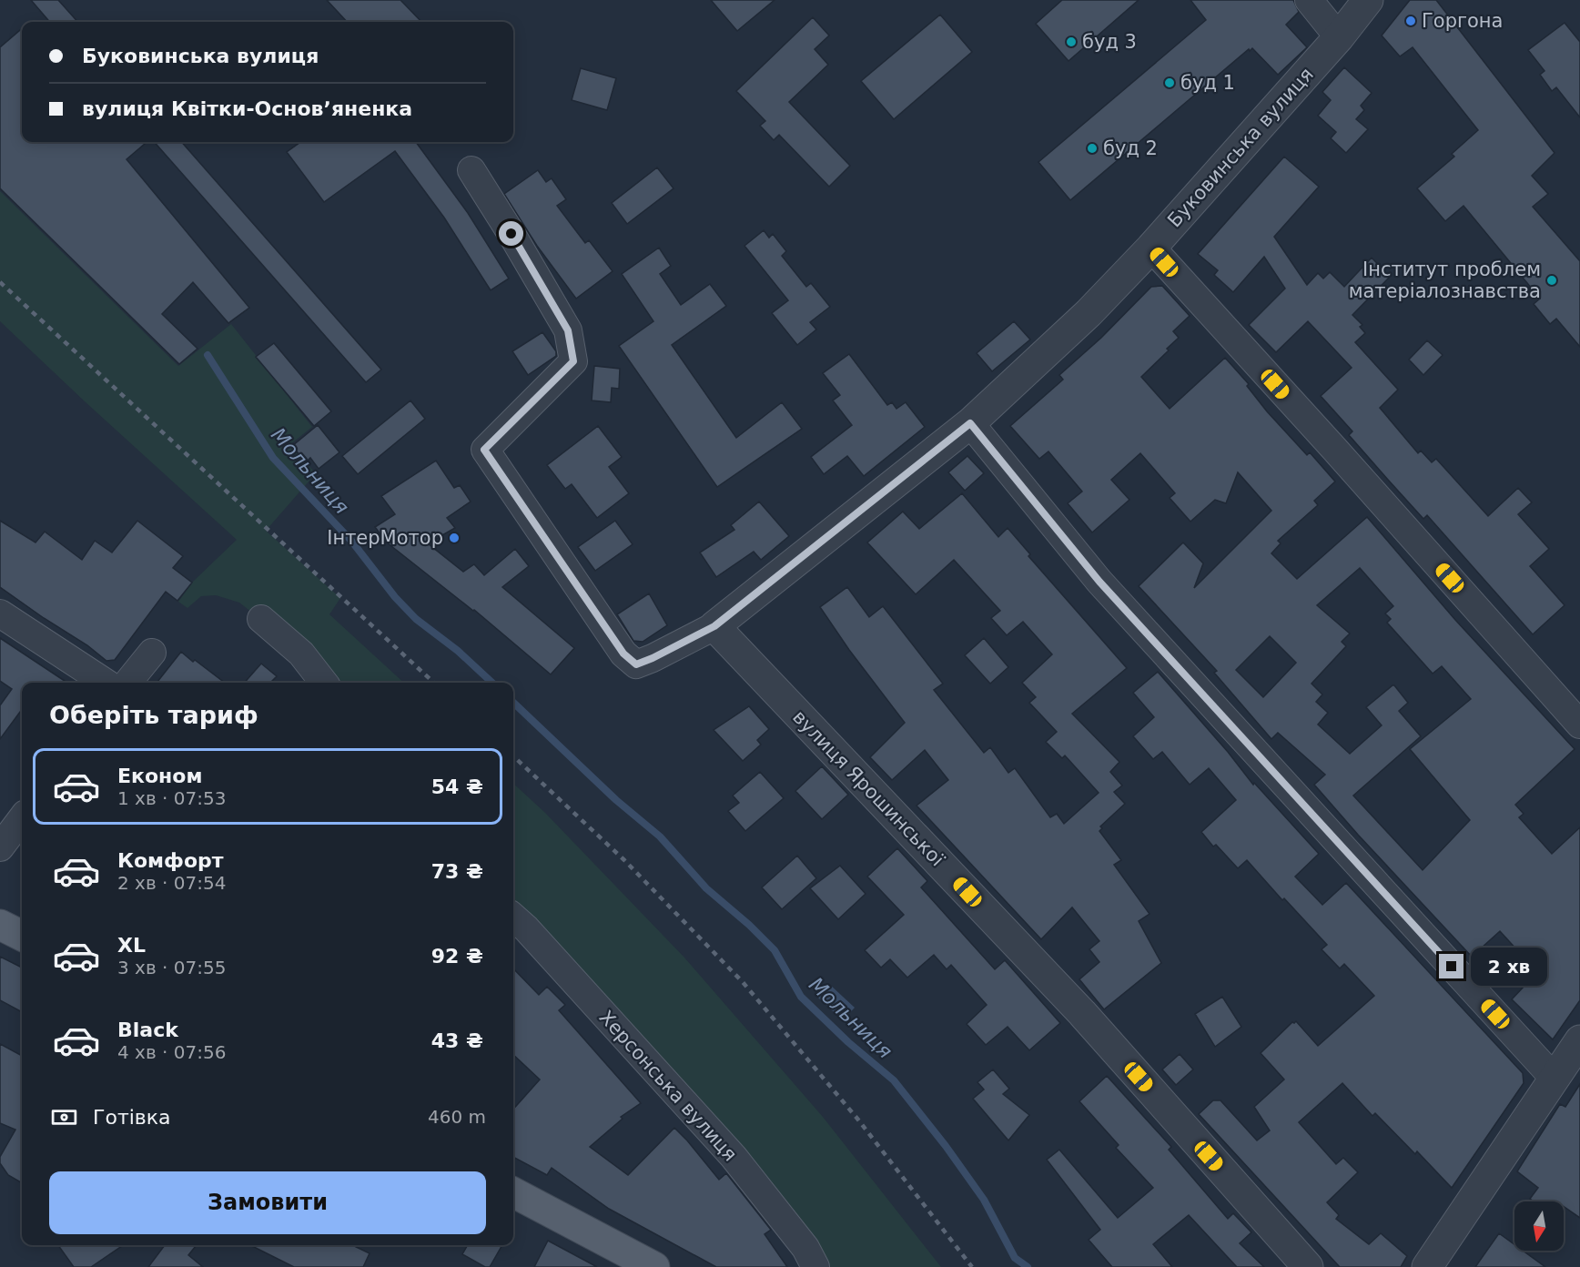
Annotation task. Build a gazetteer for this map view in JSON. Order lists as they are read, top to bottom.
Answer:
{
  "streets": {
    "street": ["Буковинська вулиця", "вулиця Ярошинської", "Херсонська вулиця"]
  },
  "crossings": [
    ["Буковинська вулиця", "вулиця Ярошинської"]
  ],
  "water": ["Мольниця"],
  "places": [
    "Горгона",
    "буд 3",
    "буд 1",
    "буд 2",
    "Інститут проблем матеріалознавства",
    "ІнтерМотор"
  ],
  "north": "bottom",
  "page": {
    "banner": ["Буковинська вулиця", "вулиця Квітки-Основʼяненка"],
    "heading": "Оберіть тариф",
    "list": [
      {
        "name": "Економ",
        "note": "1 хв · 07:53",
        "value": "54 ₴"
      },
      {
        "name": "Комфорт",
        "note": "2 хв · 07:54",
        "value": "73 ₴"
      },
      {
        "name": "XL",
        "note": "3 хв · 07:55",
        "value": "92 ₴"
      },
      {
        "name": "Black",
        "note": "4 хв · 07:56",
        "value": "43 ₴"
      }
    ],
    "bubble": "2 хв",
    "pay": ["Готівка", "460 m"],
    "buttons": "Замовити"
  }
}
